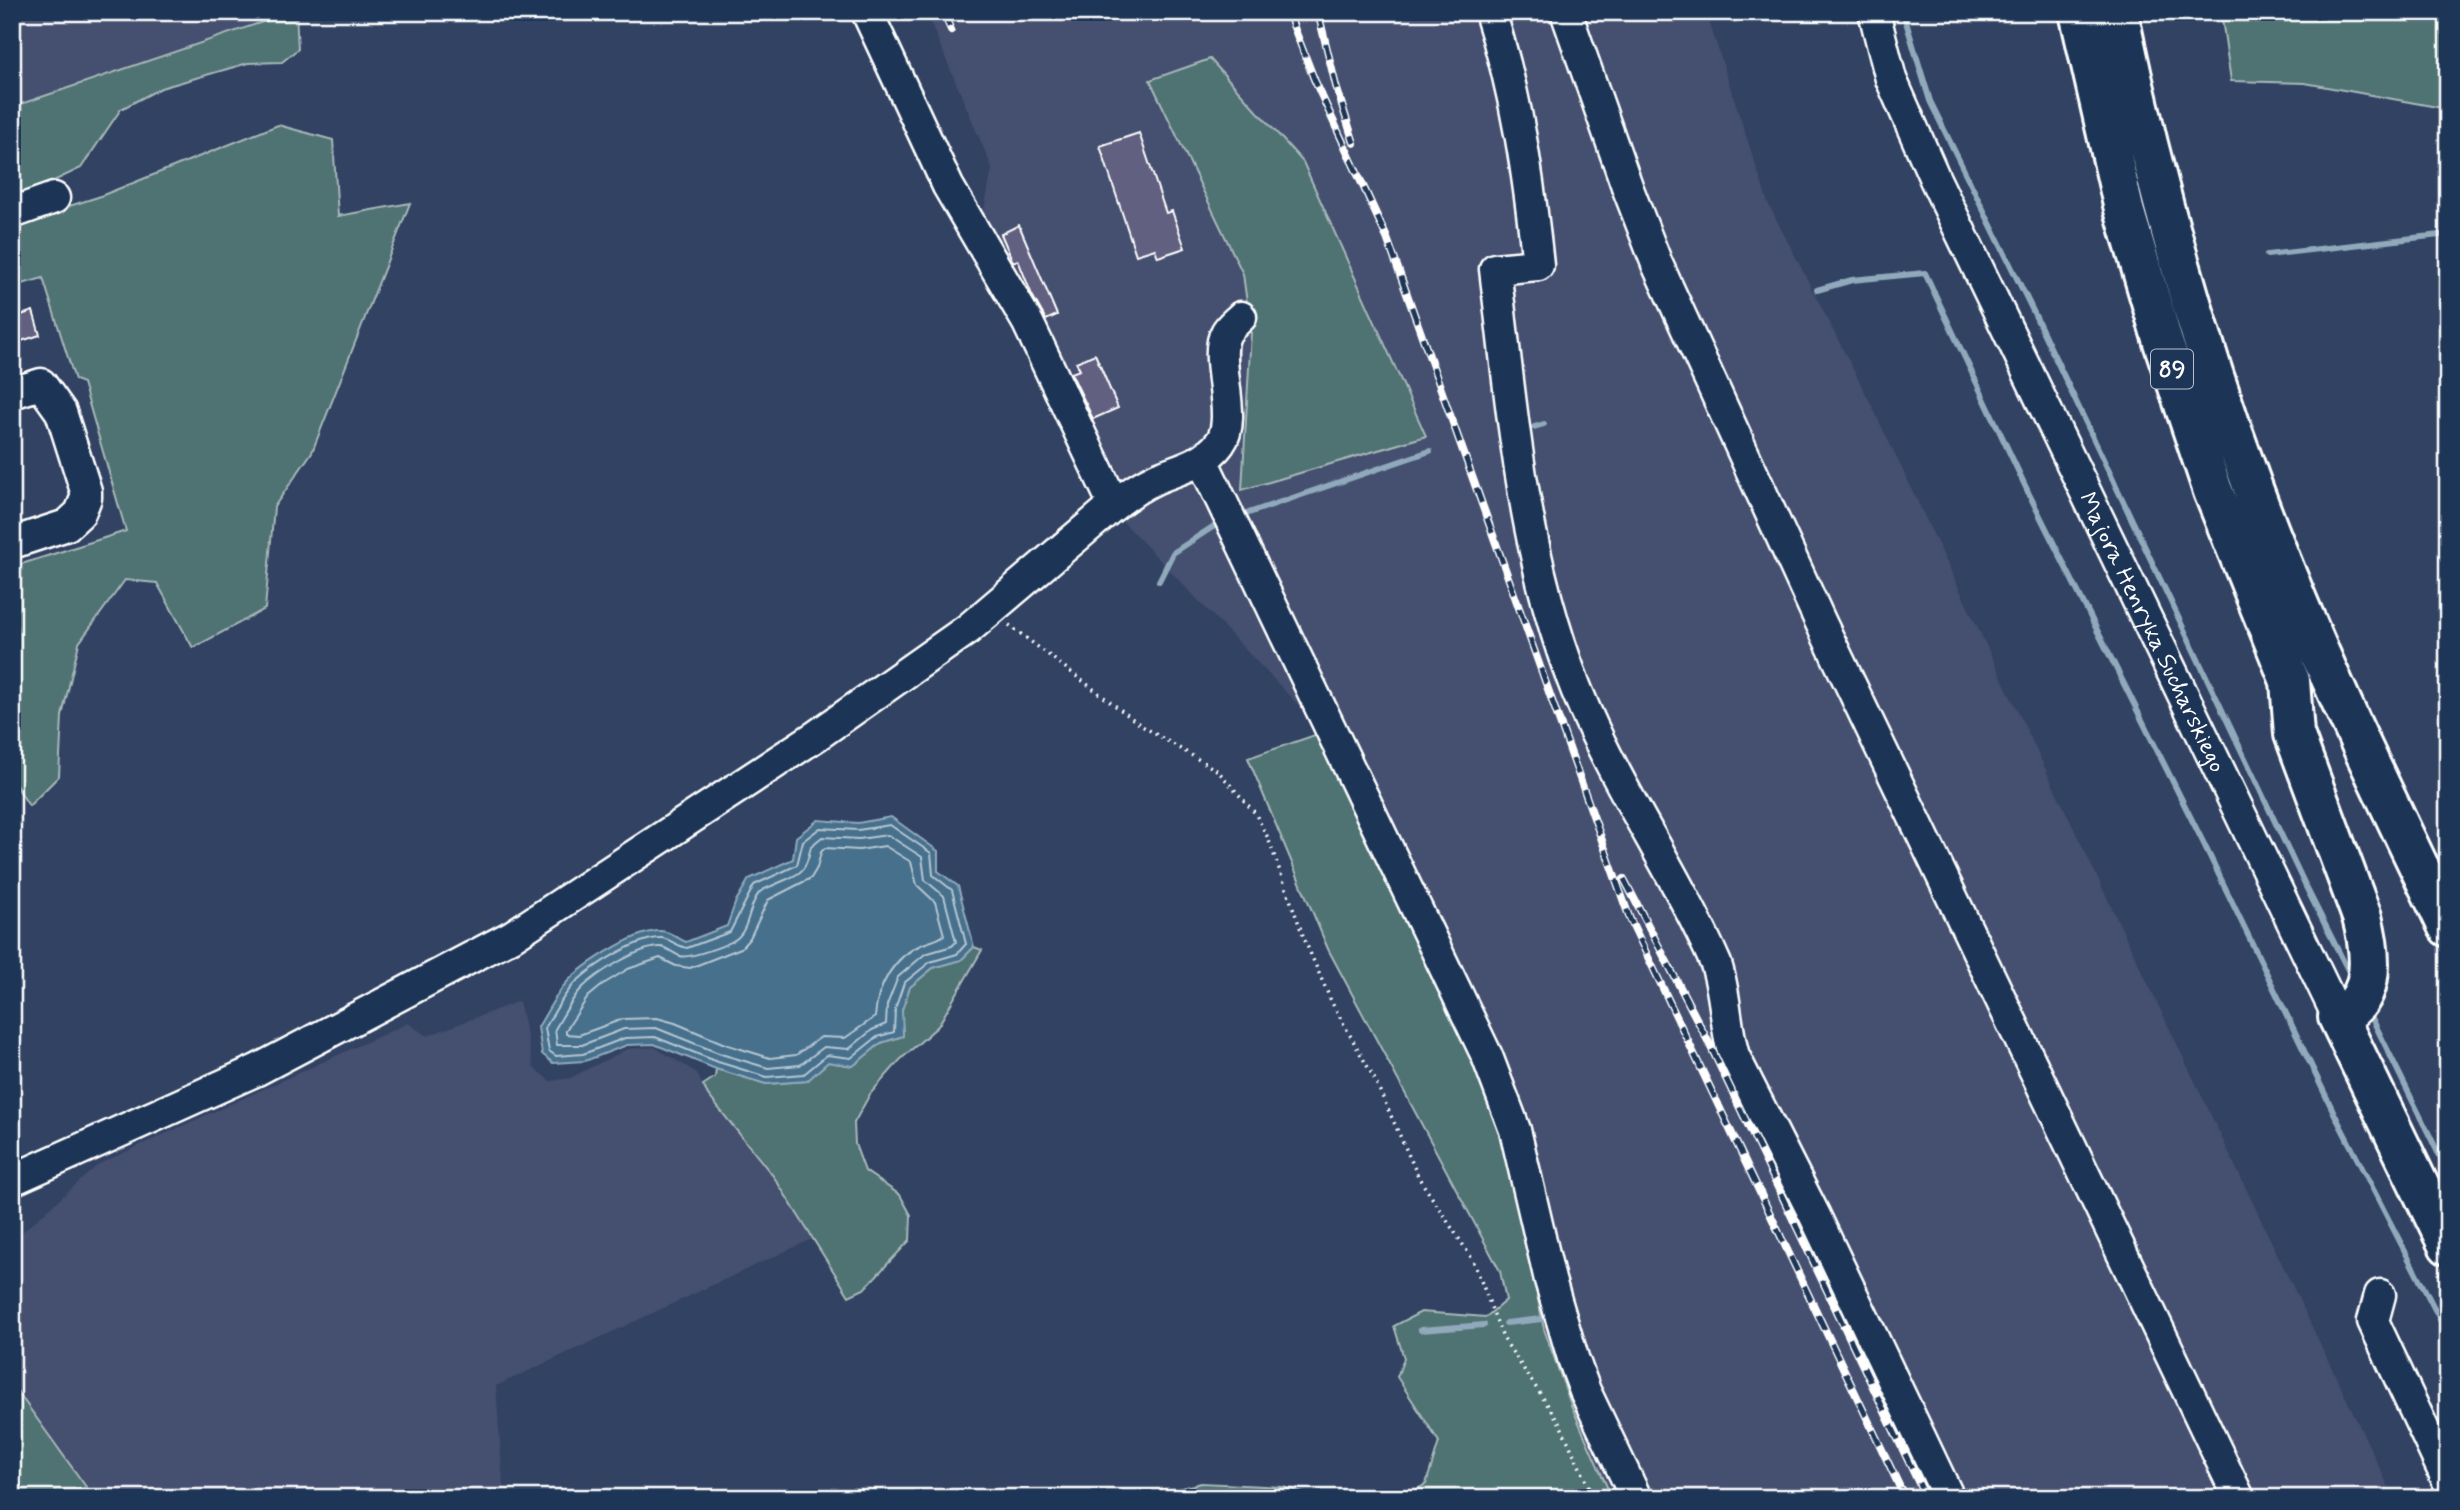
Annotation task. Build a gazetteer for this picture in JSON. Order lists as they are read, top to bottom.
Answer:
{
  "streets": {
    "highway": ["89", "Majora Henryka Sucharskiego"]
  },
  "crossings": [
    ["89", "Majora Henryka Sucharskiego"]
  ]
}
